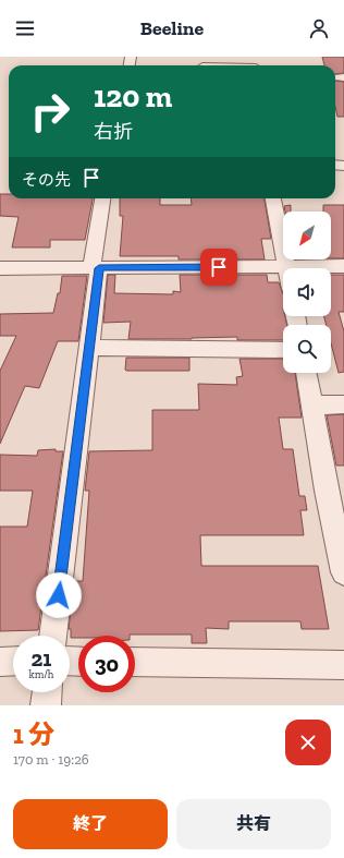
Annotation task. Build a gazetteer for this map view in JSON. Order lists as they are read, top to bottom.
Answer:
{
  "north": "bottom left",
  "page": {
    "header": "Beeline",
    "turn": ["120 m", "右折"],
    "then": "その先",
    "speed": "21 km/h",
    "limit": "30",
    "heading": ["1 分", "170 m · 19:26"],
    "buttons": ["終了", "共有"]
  }
}
